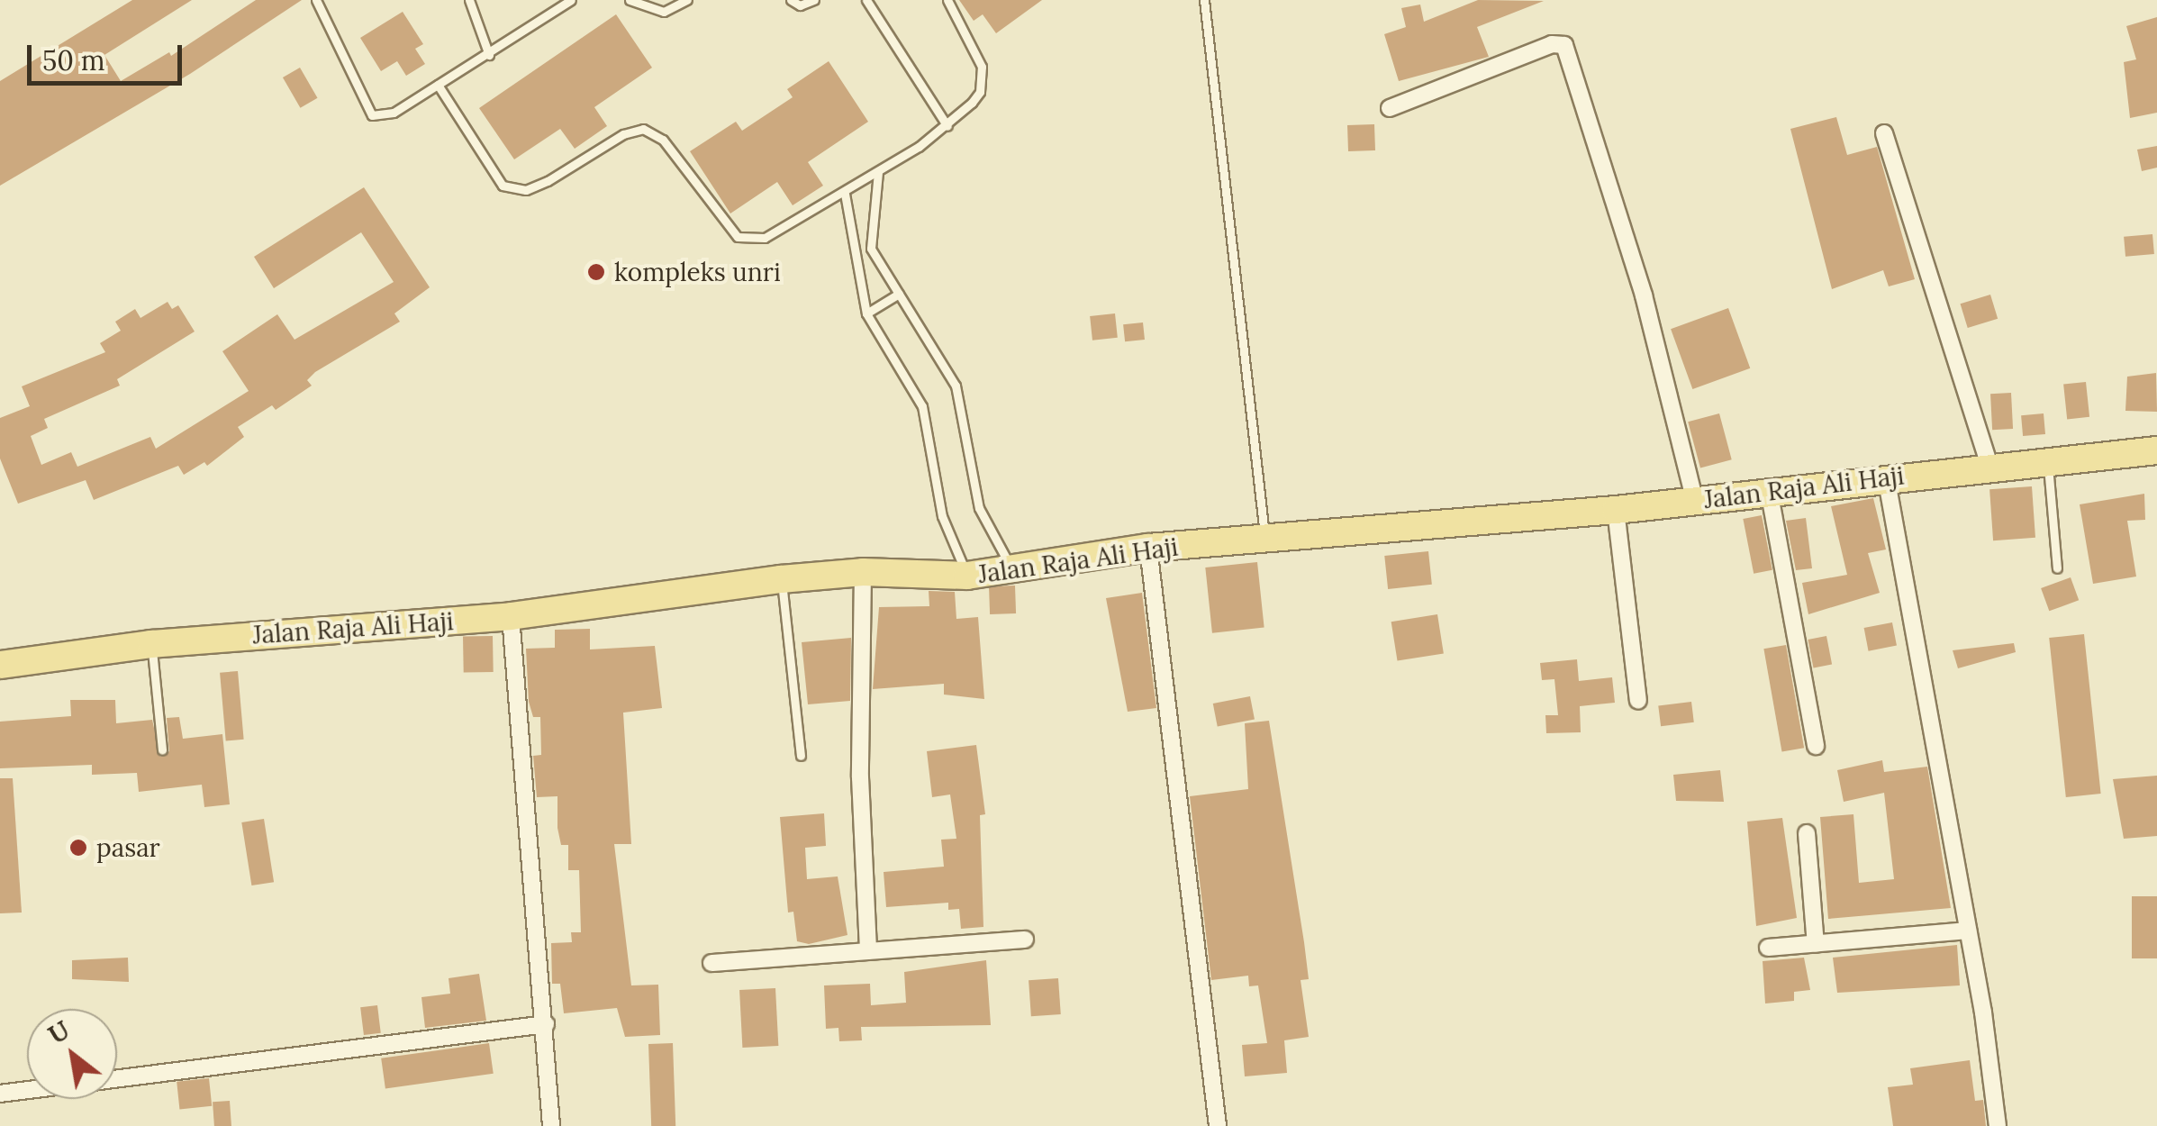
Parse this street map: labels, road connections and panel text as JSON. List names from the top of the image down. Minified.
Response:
{"streets":{"main road":["Jalan Raja Ali Haji"]},"places":["kompleks unri","pasar"],"scale_bar":"50 m","north":"top left"}
